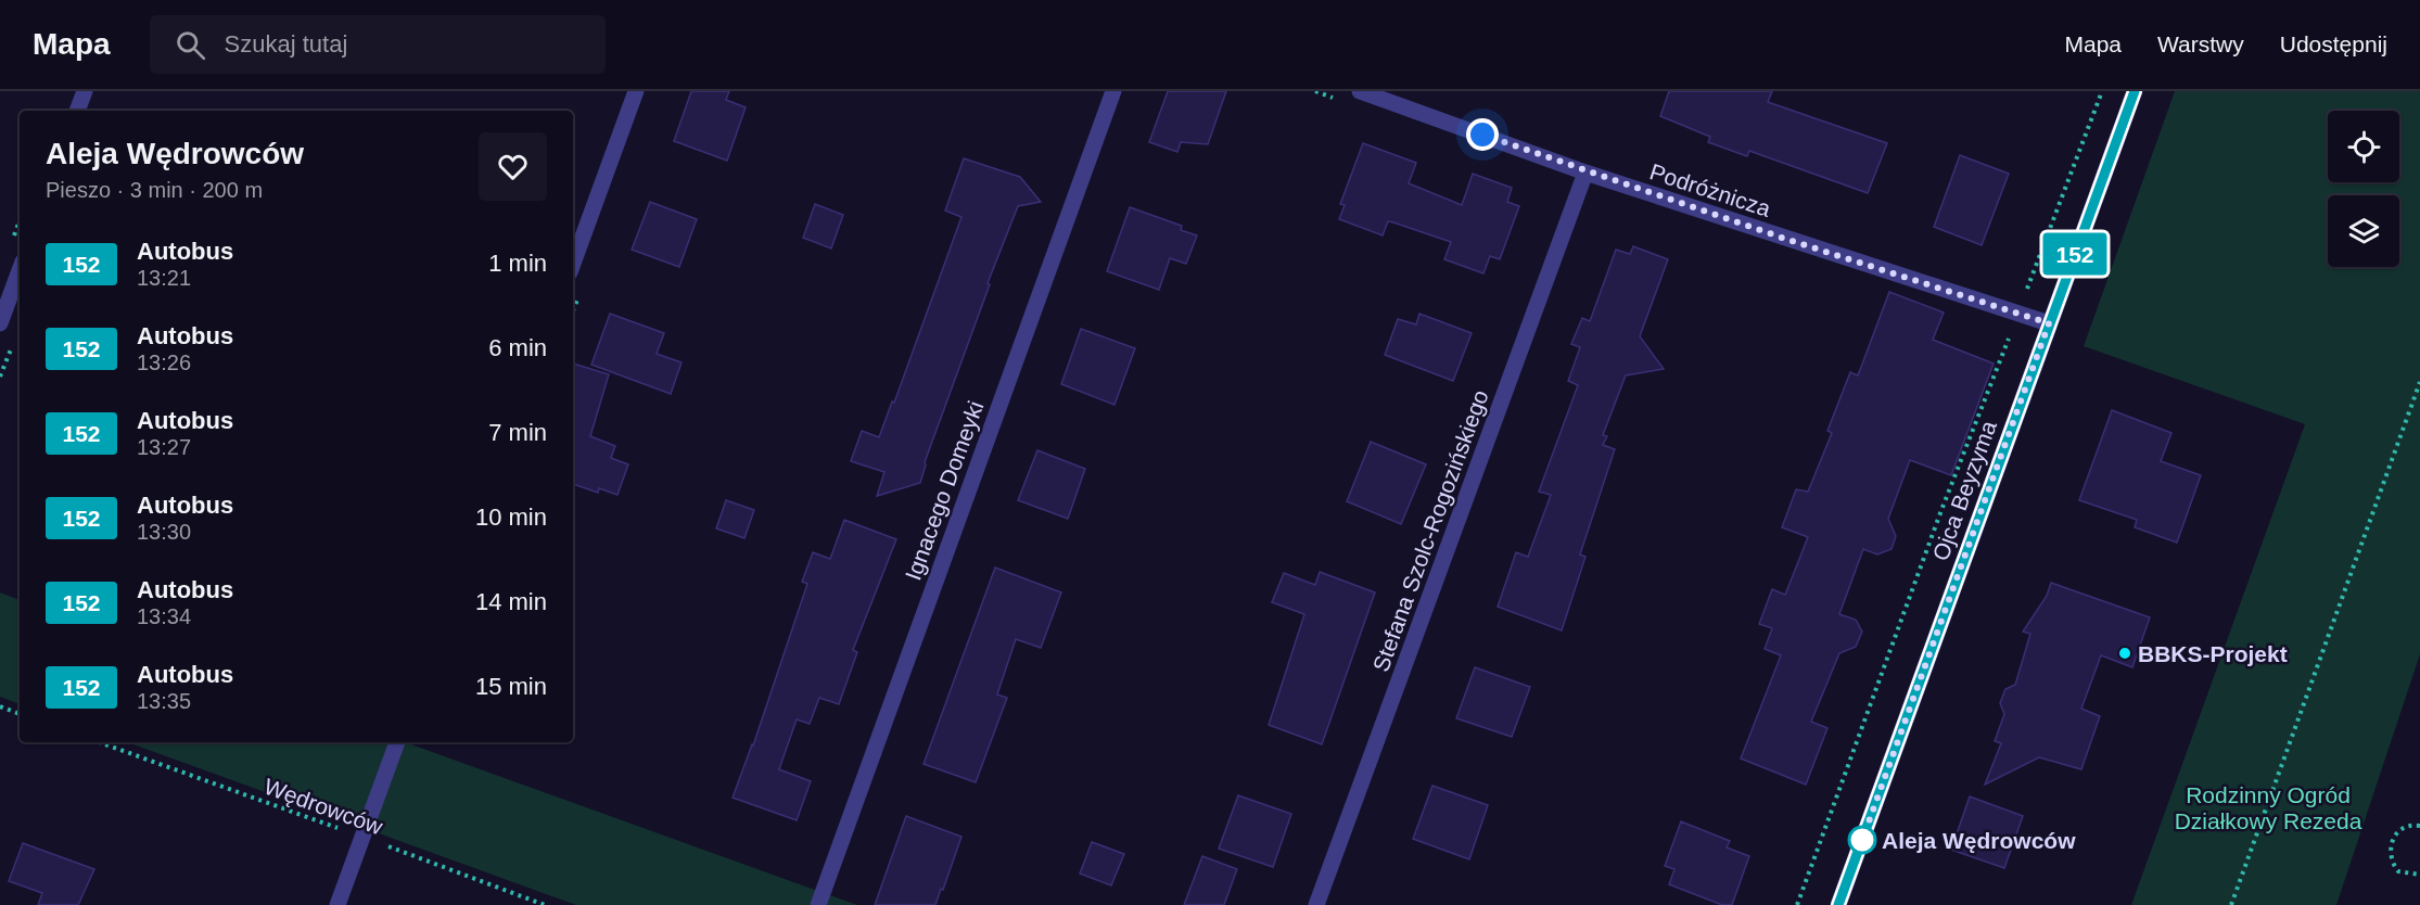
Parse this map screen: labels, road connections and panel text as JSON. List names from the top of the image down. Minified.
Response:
{"streets":{"street":["Podróżnicza","Ignacego Domeyki","Ojca Beyzyma","Stefana Szolc-Rogozińskiego"],"path":["Wędrowców"]},"crossings":[["Podróżnicza","Ojca Beyzyma"],["Podróżnicza","Stefana Szolc-Rogozińskiego"]],"parks":["Rodzinny Ogród Działkowy Rezeda"],"places":["BBKS-Projekt","Aleja Wędrowców"],"lines":["bus line 152"],"page":{"header":"Mapa","search":"Szukaj tutaj","nav":["Mapa","Warstwy","Udostępnij"],"on_map":"152","heading":["Aleja Wędrowców","Pieszo · 3 min · 200 m"],"list":[{"mark":"152","name":"Autobus","note":"13:21","value":"1 min"},{"mark":"152","name":"Autobus","note":"13:26","value":"6 min"},{"mark":"152","name":"Autobus","note":"13:27","value":"7 min"},{"mark":"152","name":"Autobus","note":"13:30","value":"10 min"},{"mark":"152","name":"Autobus","note":"13:34","value":"14 min"},{"mark":"152","name":"Autobus","note":"13:35","value":"15 min"}]}}
